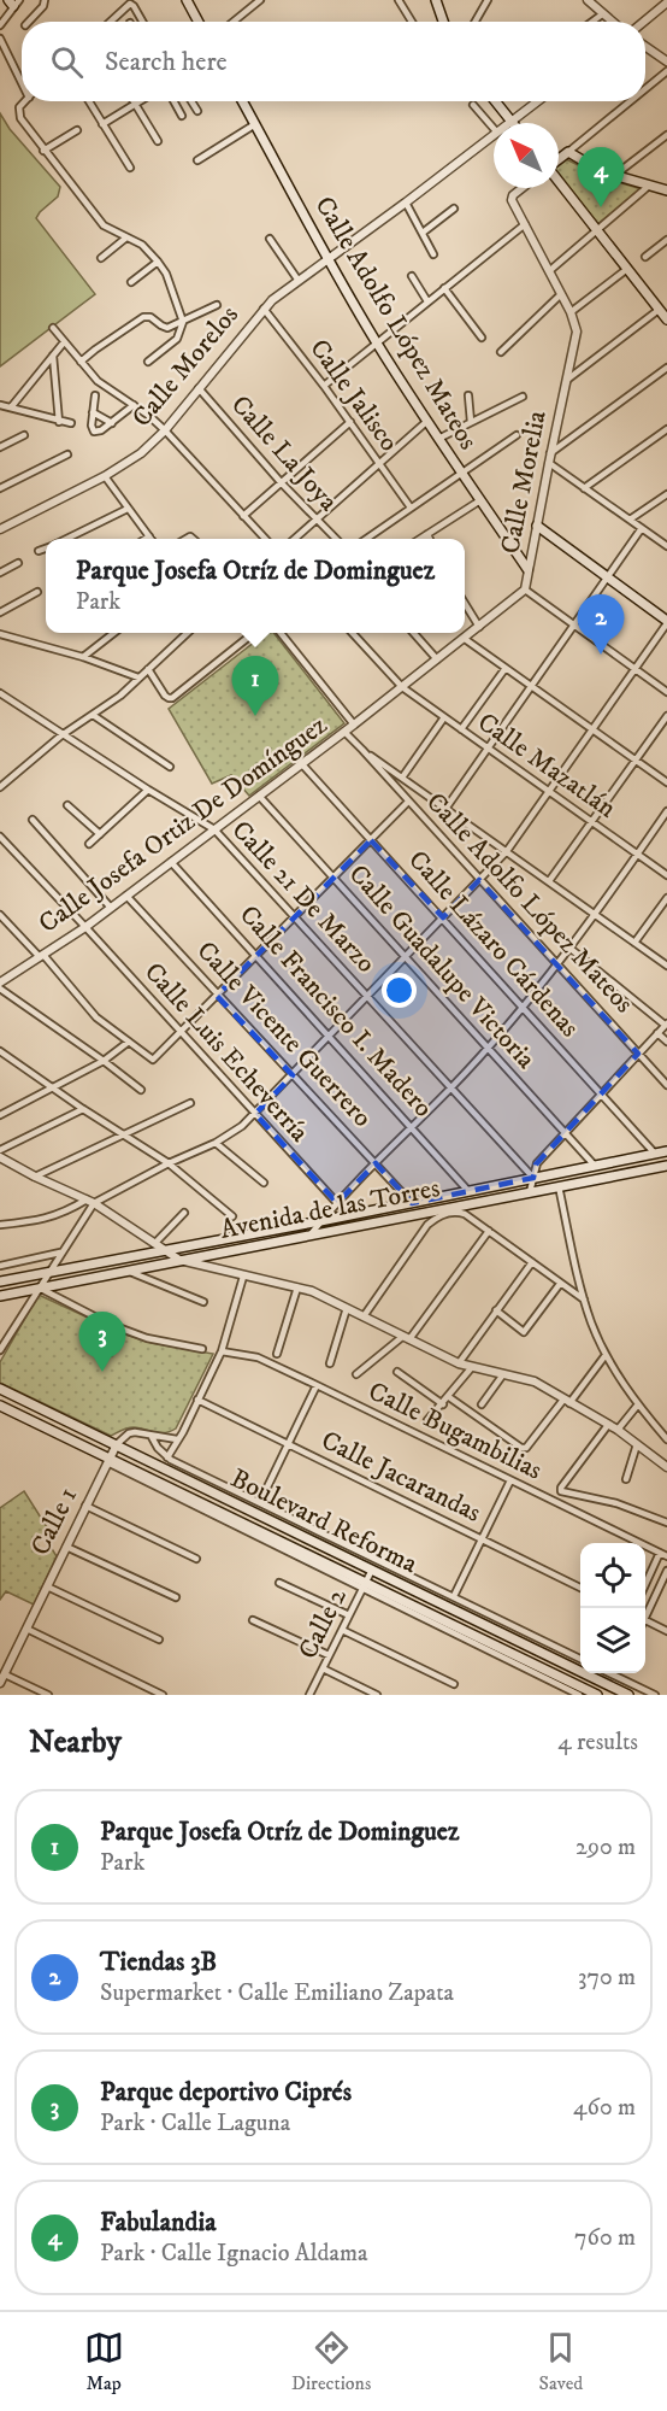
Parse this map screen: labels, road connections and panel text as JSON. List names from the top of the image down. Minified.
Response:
{"streets":{"main road":["Calle Adolfo López Mateos","Avenida de las Torres","Boulevard Reforma"],"street":["Calle Morelos","Calle Jalisco","Calle La Joya","Calle Morelia","Calle Mazatlán","Calle Josefa Ortiz De Domínguez","Calle 21 De Marzo","Calle Lázaro Cárdenas","Calle Guadalupe Victoria","Calle Francisco I. Madero","Calle Vicente Guerrero","Calle Luis Echeverría","Calle Bugambilias","Calle Jacarandas","Calle 1","Calle 2"]},"crossings":[["Calle Adolfo López Mateos","Calle Morelos"],["Calle Adolfo López Mateos","Calle Morelia"],["Calle Morelos","Calle Jalisco"],["Calle Morelos","Calle La Joya"],["Calle Morelia","Calle Mazatlán"],["Calle Morelia","Calle Josefa Ortiz De Domínguez"],["Calle Josefa Ortiz De Domínguez","Calle 21 De Marzo"],["Calle Josefa Ortiz De Domínguez","Calle Lázaro Cárdenas"],["Calle Josefa Ortiz De Domínguez","Calle Guadalupe Victoria"],["Calle Josefa Ortiz De Domínguez","Calle Francisco I. Madero"],["Calle Josefa Ortiz De Domínguez","Calle Vicente Guerrero"],["Calle Josefa Ortiz De Domínguez","Calle Luis Echeverría"],["Calle 21 De Marzo","Avenida de las Torres"],["Calle Lázaro Cárdenas","Avenida de las Torres"],["Calle Guadalupe Victoria","Avenida de las Torres"],["Calle Francisco I. Madero","Avenida de las Torres"],["Calle Vicente Guerrero","Avenida de las Torres"],["Calle 1","Boulevard Reforma"],["Boulevard Reforma","Calle 2"]],"north":"top left","page":{"search":"Search here","pins":["4","2","1","3"],"popup":["Parque Josefa Otríz de Dominguez","Park"],"heading":["Nearby","4 results"],"list":[{"mark":"1","name":"Parque Josefa Otríz de Dominguez","note":"Park","value":"290 m"},{"mark":"2","name":"Tiendas 3B","note":"Supermarket · Calle Emiliano Zapata","value":"370 m"},{"mark":"3","name":"Parque deportivo Ciprés","note":"Park · Calle Laguna","value":"460 m"},{"mark":"4","name":"Fabulandia","note":"Park · Calle Ignacio Aldama","value":"760 m"}],"nav":["Map","Directions","Saved"]}}
